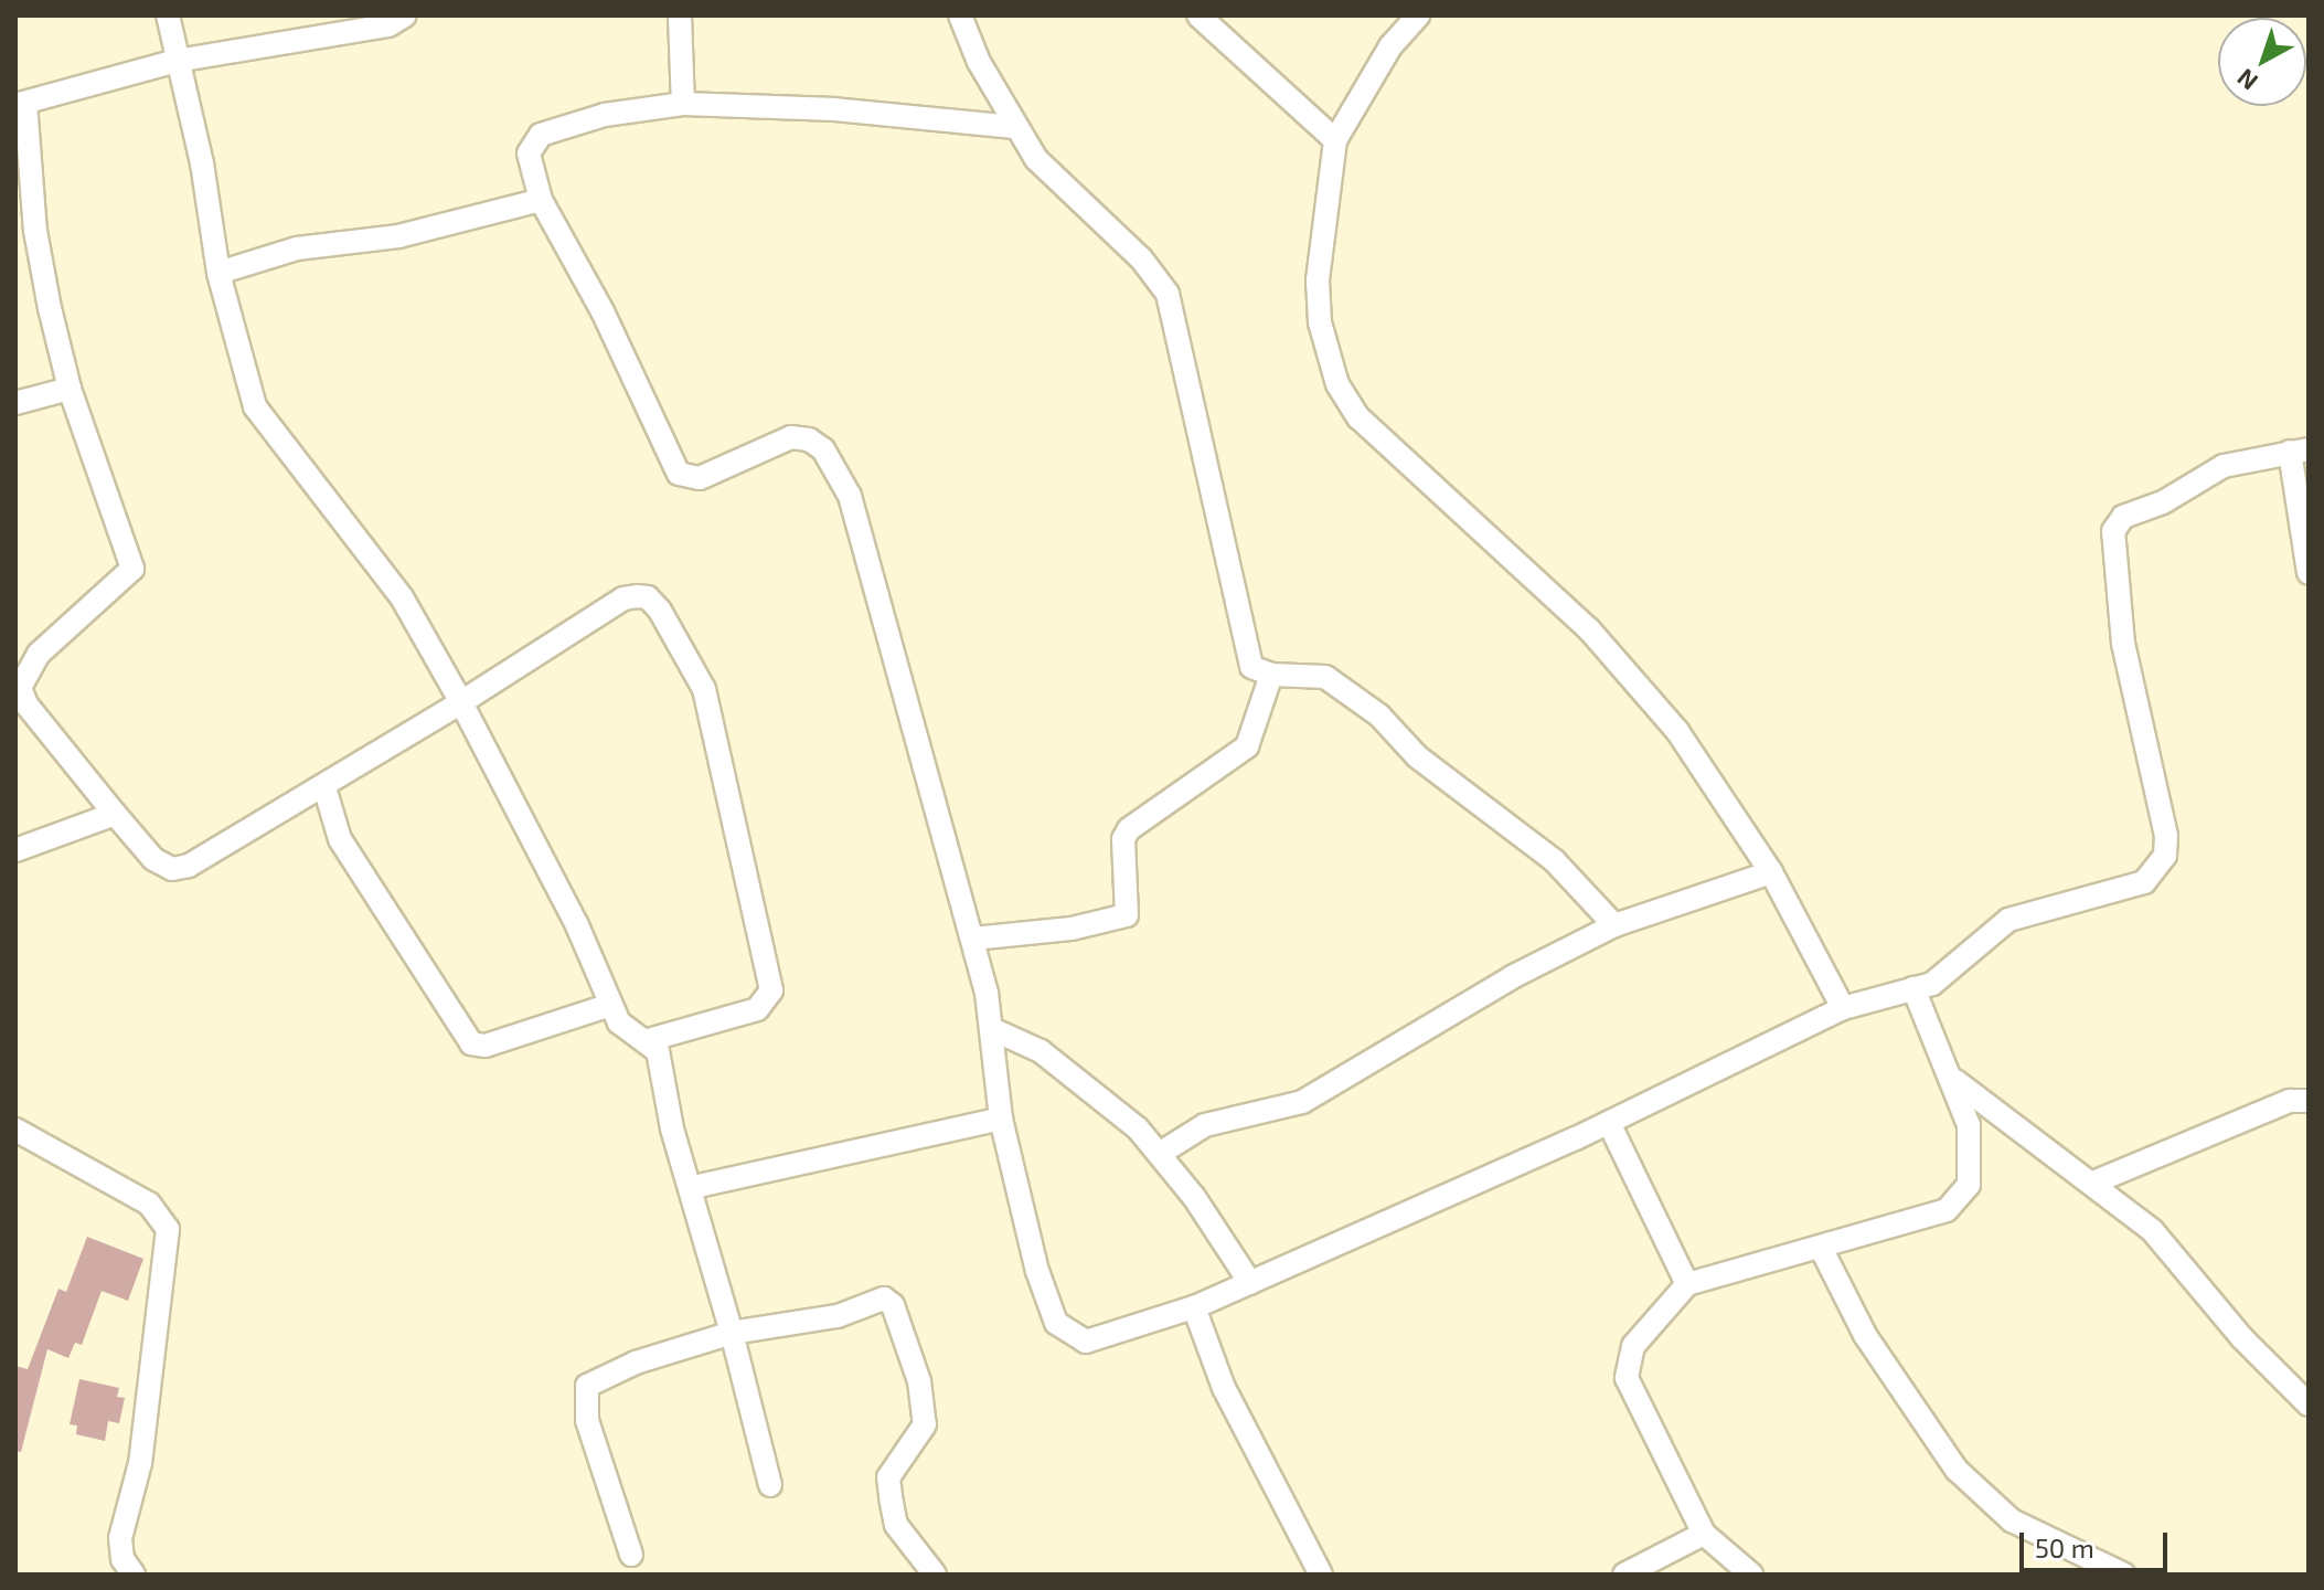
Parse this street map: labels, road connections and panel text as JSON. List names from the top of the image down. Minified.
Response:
{"scale_bar":"50 m","north":"bottom left"}
